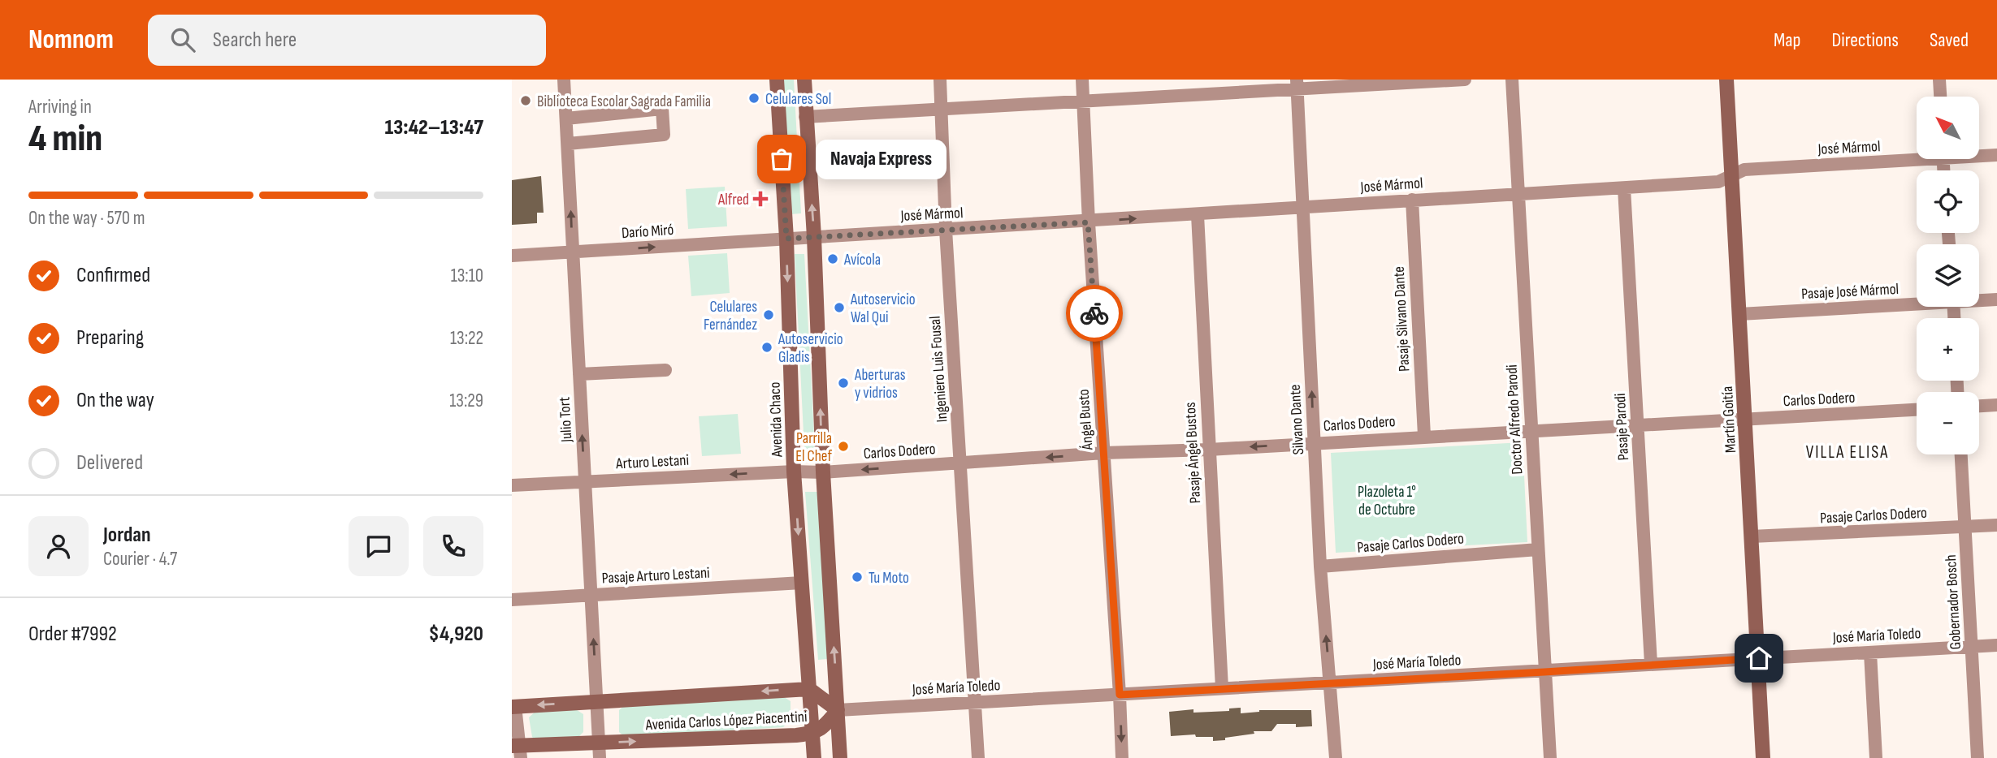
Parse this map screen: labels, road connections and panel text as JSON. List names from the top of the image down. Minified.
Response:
{"streets":{"main road":["Avenida Chaco","Martín Goitía","Avenida Carlos López Piacentini"],"street":["José Mármol","Darío Miró","Pasaje José Mármol","Pasaje Silvano Dante","Ingeniero Luis Fousal","Carlos Dodero","Julio Tort","Ángel Busto","Silvano Dante","Doctor Alfredo Parodi","Pasaje Parodi","Pasaje Ángel Bustos","Arturo Lestani","Pasaje Carlos Dodero","Pasaje Arturo Lestani","Gobernador Bosch","José María Toledo"]},"crossings":[["José Mármol","Darío Miró"],["José Mármol","Pasaje Silvano Dante"],["José Mármol","Ingeniero Luis Fousal"],["José Mármol","Avenida Chaco"],["José Mármol","Ángel Busto"],["José Mármol","Silvano Dante"],["José Mármol","Doctor Alfredo Parodi"],["José Mármol","Martín Goitía"],["José Mármol","Pasaje Parodi"],["José Mármol","Pasaje Ángel Bustos"],["Darío Miró","Julio Tort"],["Darío Miró","Avenida Chaco"],["Pasaje José Mármol","Martín Goitía"],["Pasaje Silvano Dante","Carlos Dodero"],["Ingeniero Luis Fousal","Carlos Dodero"],["Ingeniero Luis Fousal","José María Toledo"],["Carlos Dodero","Avenida Chaco"],["Carlos Dodero","Ángel Busto"],["Carlos Dodero","Silvano Dante"],["Carlos Dodero","Doctor Alfredo Parodi"],["Carlos Dodero","Martín Goitía"],["Carlos Dodero","Pasaje Parodi"],["Carlos Dodero","Pasaje Ángel Bustos"],["Carlos Dodero","Arturo Lestani"],["Julio Tort","Arturo Lestani"],["Julio Tort","Pasaje Arturo Lestani"],["Julio Tort","Avenida Carlos López Piacentini"],["Avenida Chaco","Arturo Lestani"],["Avenida Chaco","Pasaje Arturo Lestani"],["Avenida Chaco","Avenida Carlos López Piacentini"],["Ángel Busto","José María Toledo"],["Silvano Dante","Pasaje Carlos Dodero"],["Silvano Dante","José María Toledo"],["Doctor Alfredo Parodi","Pasaje Carlos Dodero"],["Doctor Alfredo Parodi","José María Toledo"],["Martín Goitía","Pasaje Carlos Dodero"],["Martín Goitía","José María Toledo"],["Pasaje Parodi","José María Toledo"],["Pasaje Ángel Bustos","José María Toledo"],["Pasaje Carlos Dodero","Gobernador Bosch"],["Gobernador Bosch","José María Toledo"],["José María Toledo","Avenida Carlos López Piacentini"]],"one_way":["Darío Miró","Julio Tort","Silvano Dante"],"districts":["VILLA ELISA"],"parks":["Plazoleta 1° de Octubre"],"places":{"other":["Celulares Sol","Biblioteca Escolar Sagrada Familia","Navaja Express","Avícola","Autoservicio Wal Qui","Celulares Fernández","Autoservicio Gladis","Aberturas y vidrios","Parrilla El Chef","Tu Moto"],"health":["Alfred"]},"north":"top left","page":{"header":"Nomnom","search":"Search here","nav":["Map","Directions","Saved"],"heading":["4 min","Arriving in","13:42–13:47"],"panel":["Jordan","Courier · 4.7","Order #7992","$4,920"],"map_buttons":["+","−"],"bubble":"Navaja Express","bar":"On the way · 570 m","list":[["Confirmed","13:10"],["Preparing","13:22"],["On the way","13:29"],"Delivered"]}}
